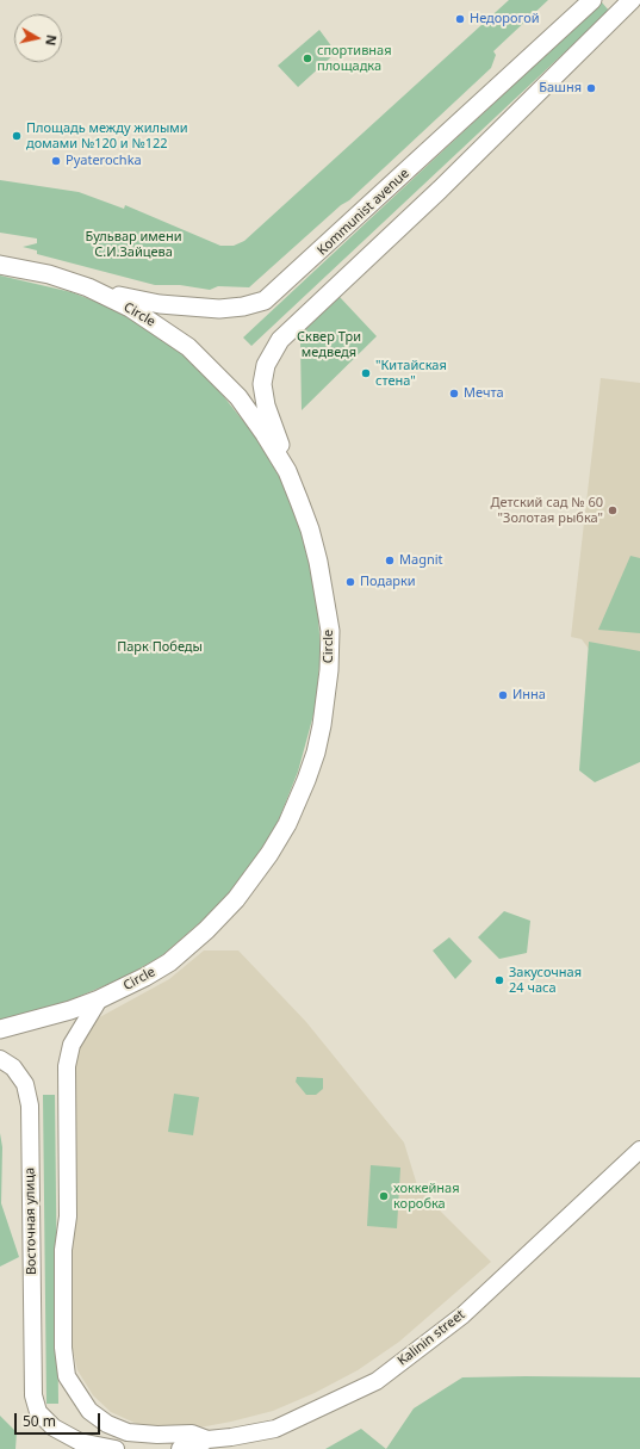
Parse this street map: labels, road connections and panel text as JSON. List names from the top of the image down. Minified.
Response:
{"streets":{"main road":["Kommunist avenue","Circle","Восточная улица","Kalinin street"]},"crossings":[["Kommunist avenue","Circle"]],"parks":["Бульвар имени С.И.Зайцева","Сквер Три медведя","Парк Победы"],"places":["Недорогой","спортивная площадка","Башня","Площадь между жилыми домами №120 и №122","Pyaterochka","\"Китайская стена\"","Мечта","Детский сад № 60 \"Золотая рыбка\"","Magnit","Подарки","Инна","Закусочная 24 часа","хоккейная коробка"],"scale_bar":"50 m","north":"right"}
